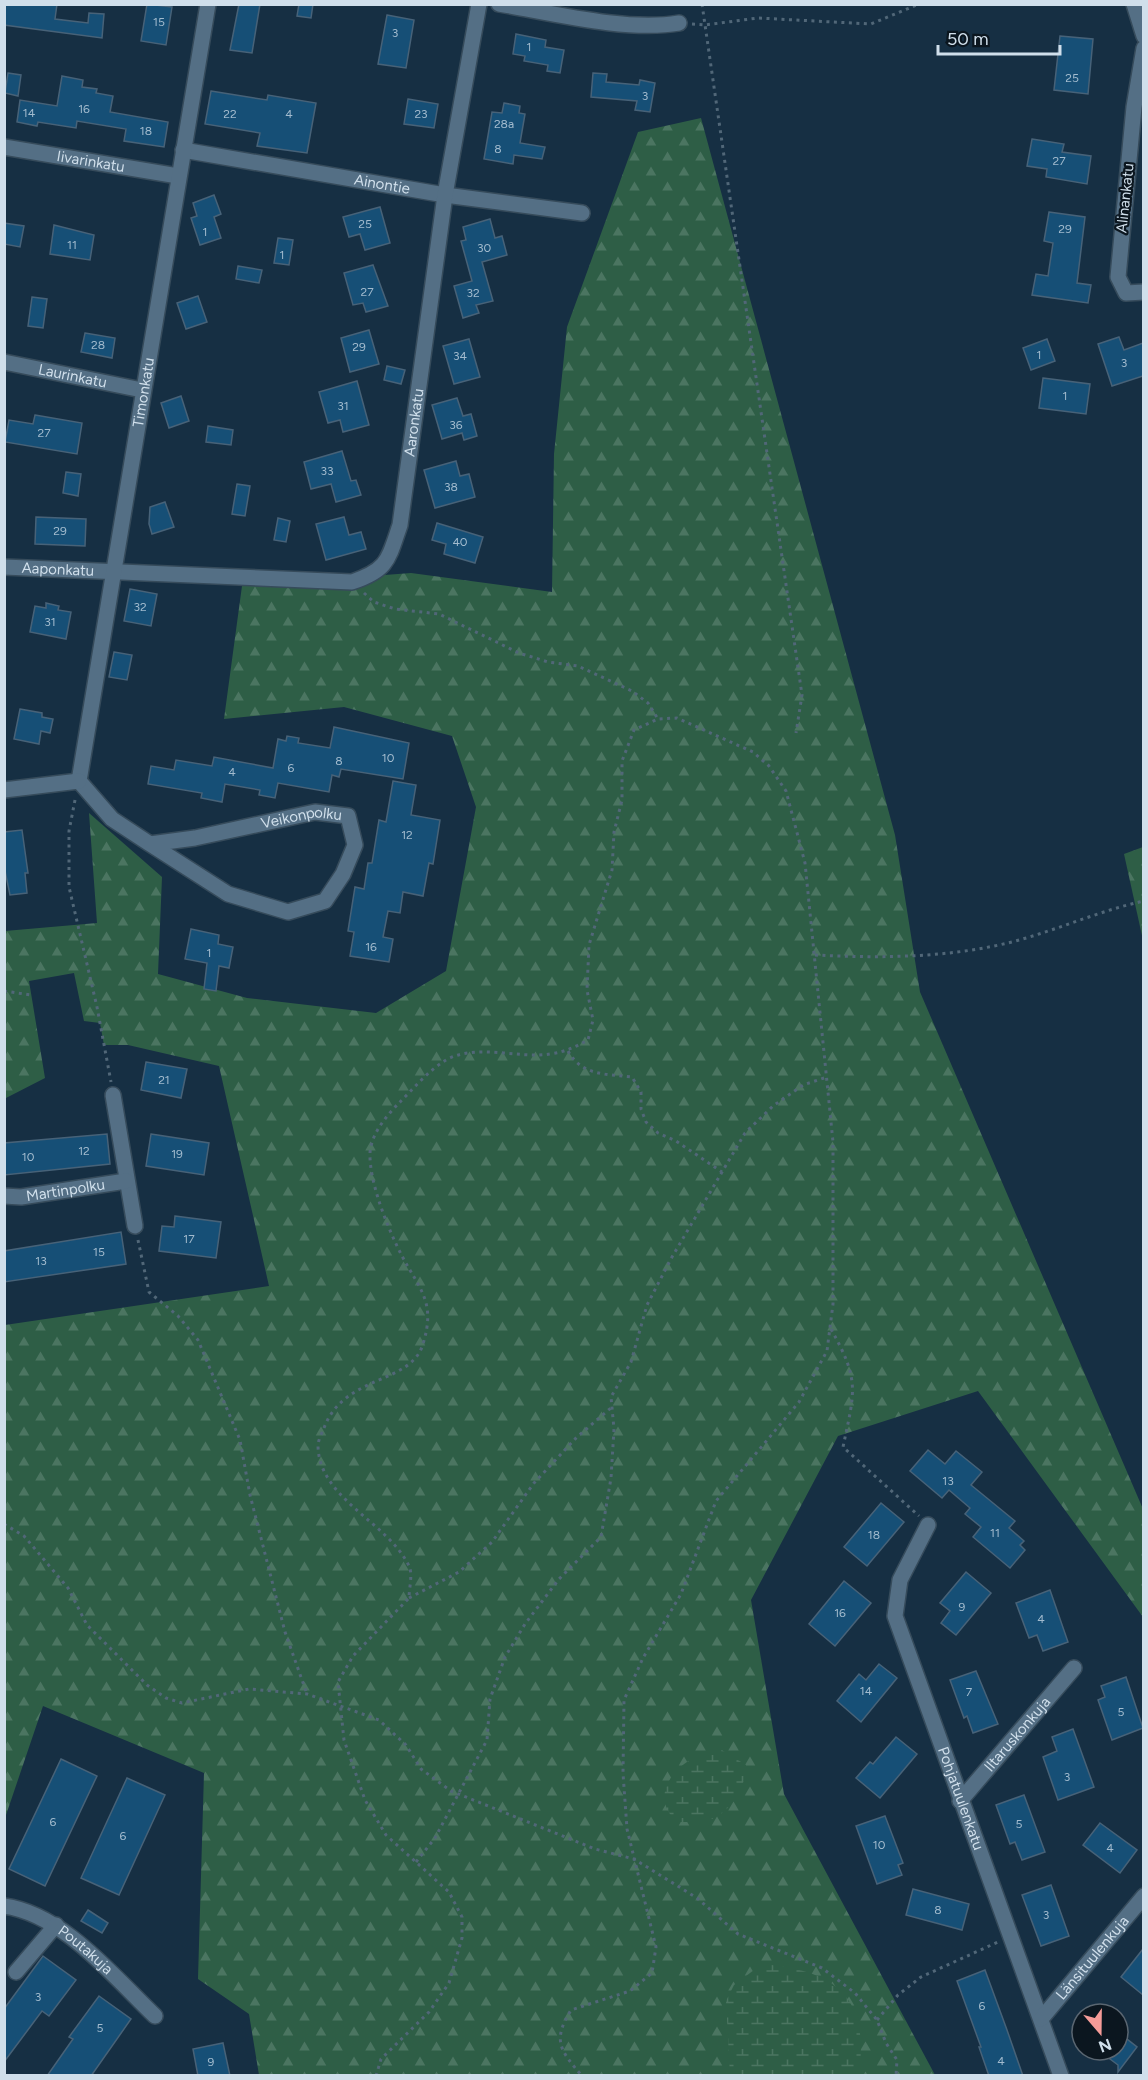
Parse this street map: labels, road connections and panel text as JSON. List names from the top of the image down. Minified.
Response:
{"streets":{"street":["Iivarinkatu","Ainontie","Alinankatu","Laurinkatu","Timonkatu","Aaronkatu","Aaponkatu","Veikonpolku","Martinpolku","Iltaruskonkuja","Pohjatuulenkatu","Poutakuja","Länsituulenkuja"]},"crossings":[["Iivarinkatu","Timonkatu"],["Ainontie","Timonkatu"],["Ainontie","Aaronkatu"],["Laurinkatu","Timonkatu"],["Timonkatu","Aaronkatu"],["Timonkatu","Aaponkatu"],["Timonkatu","Veikonpolku"],["Aaronkatu","Aaponkatu"],["Iltaruskonkuja","Pohjatuulenkatu"],["Pohjatuulenkatu","Länsituulenkuja"]],"house_numbers":["15","3","1","25","3","16","14","22","4","23","28a","18","8","27","25","29","1","11","30","1","27","32","28","29","1","34","3","1","31","36","27","33","38","29","40","32","31","10","8","6","4","12","16","1","21","12","19","10","17","15","13","13","11","18","9","16","4","14","7","5","3","6","5","6","10","4","8","3","3","6","5","4","9"],"scale_bar":"50 m","north":"bottom"}
